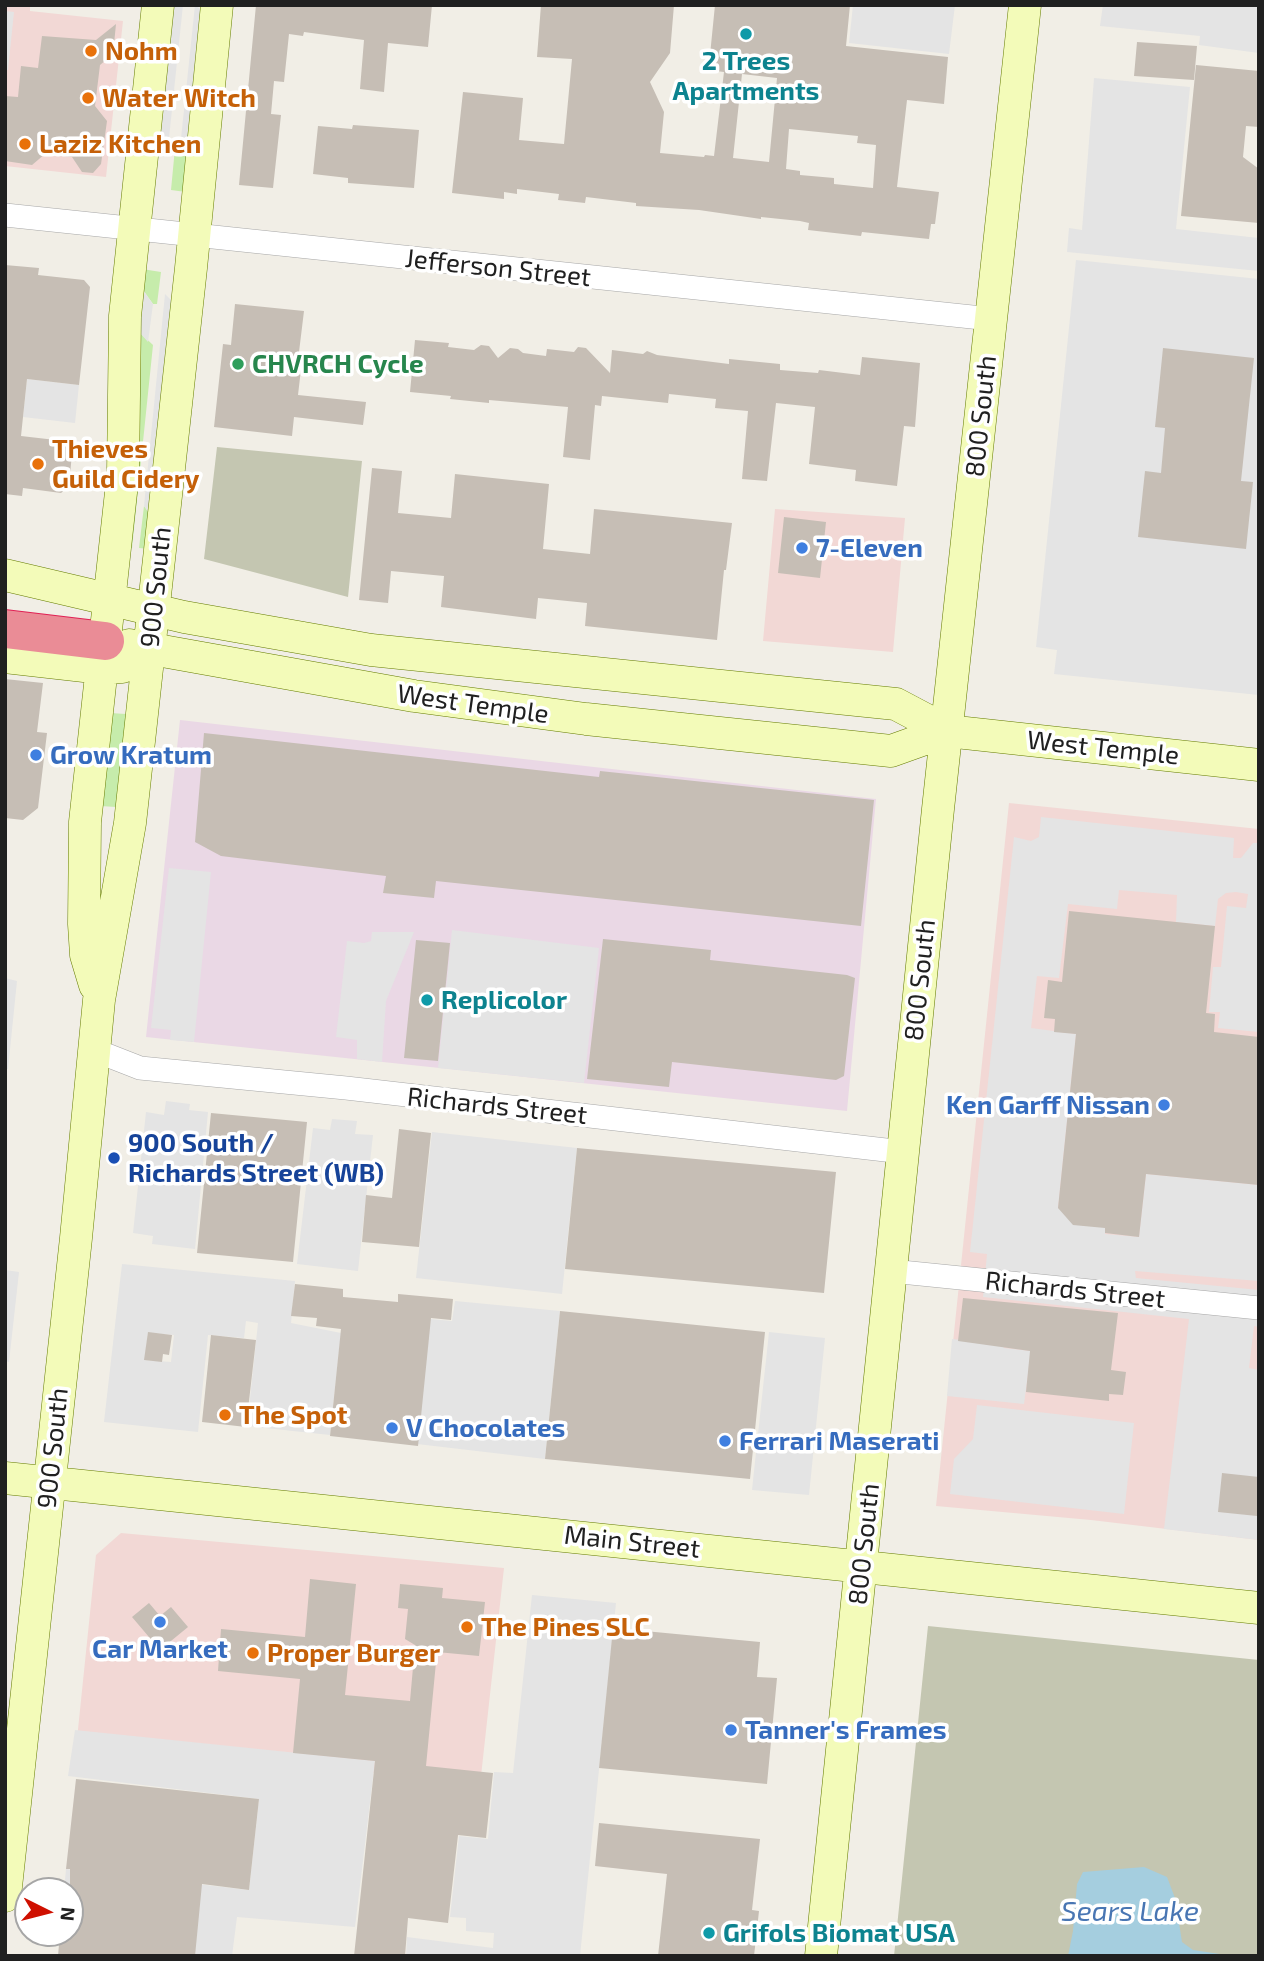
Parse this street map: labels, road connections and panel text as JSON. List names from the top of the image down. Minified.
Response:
{"streets":{"street":["Jefferson Street","800 South","900 South","West Temple","Richards Street","Main Street"]},"crossings":[["Jefferson Street","800 South"],["Jefferson Street","900 South"],["800 South","West Temple"],["800 South","Richards Street"],["800 South","Main Street"],["900 South","West Temple"],["900 South","Richards Street"],["900 South","Main Street"]],"water":["Sears Lake"],"places":["2 Trees Apartments","Nohm","Water Witch","Laziz Kitchen","CHVRCH Cycle","Thieves Guild Cidery","7-Eleven","Grow Kratum","Replicolor","Ken Garff Nissan","900 South / Richards Street (WB)","The Spot","V Chocolates","Ferrari Maserati","Car Market","The Pines SLC","Proper Burger","Tanner's Frames","Grifols Biomat USA"],"north":"right"}
